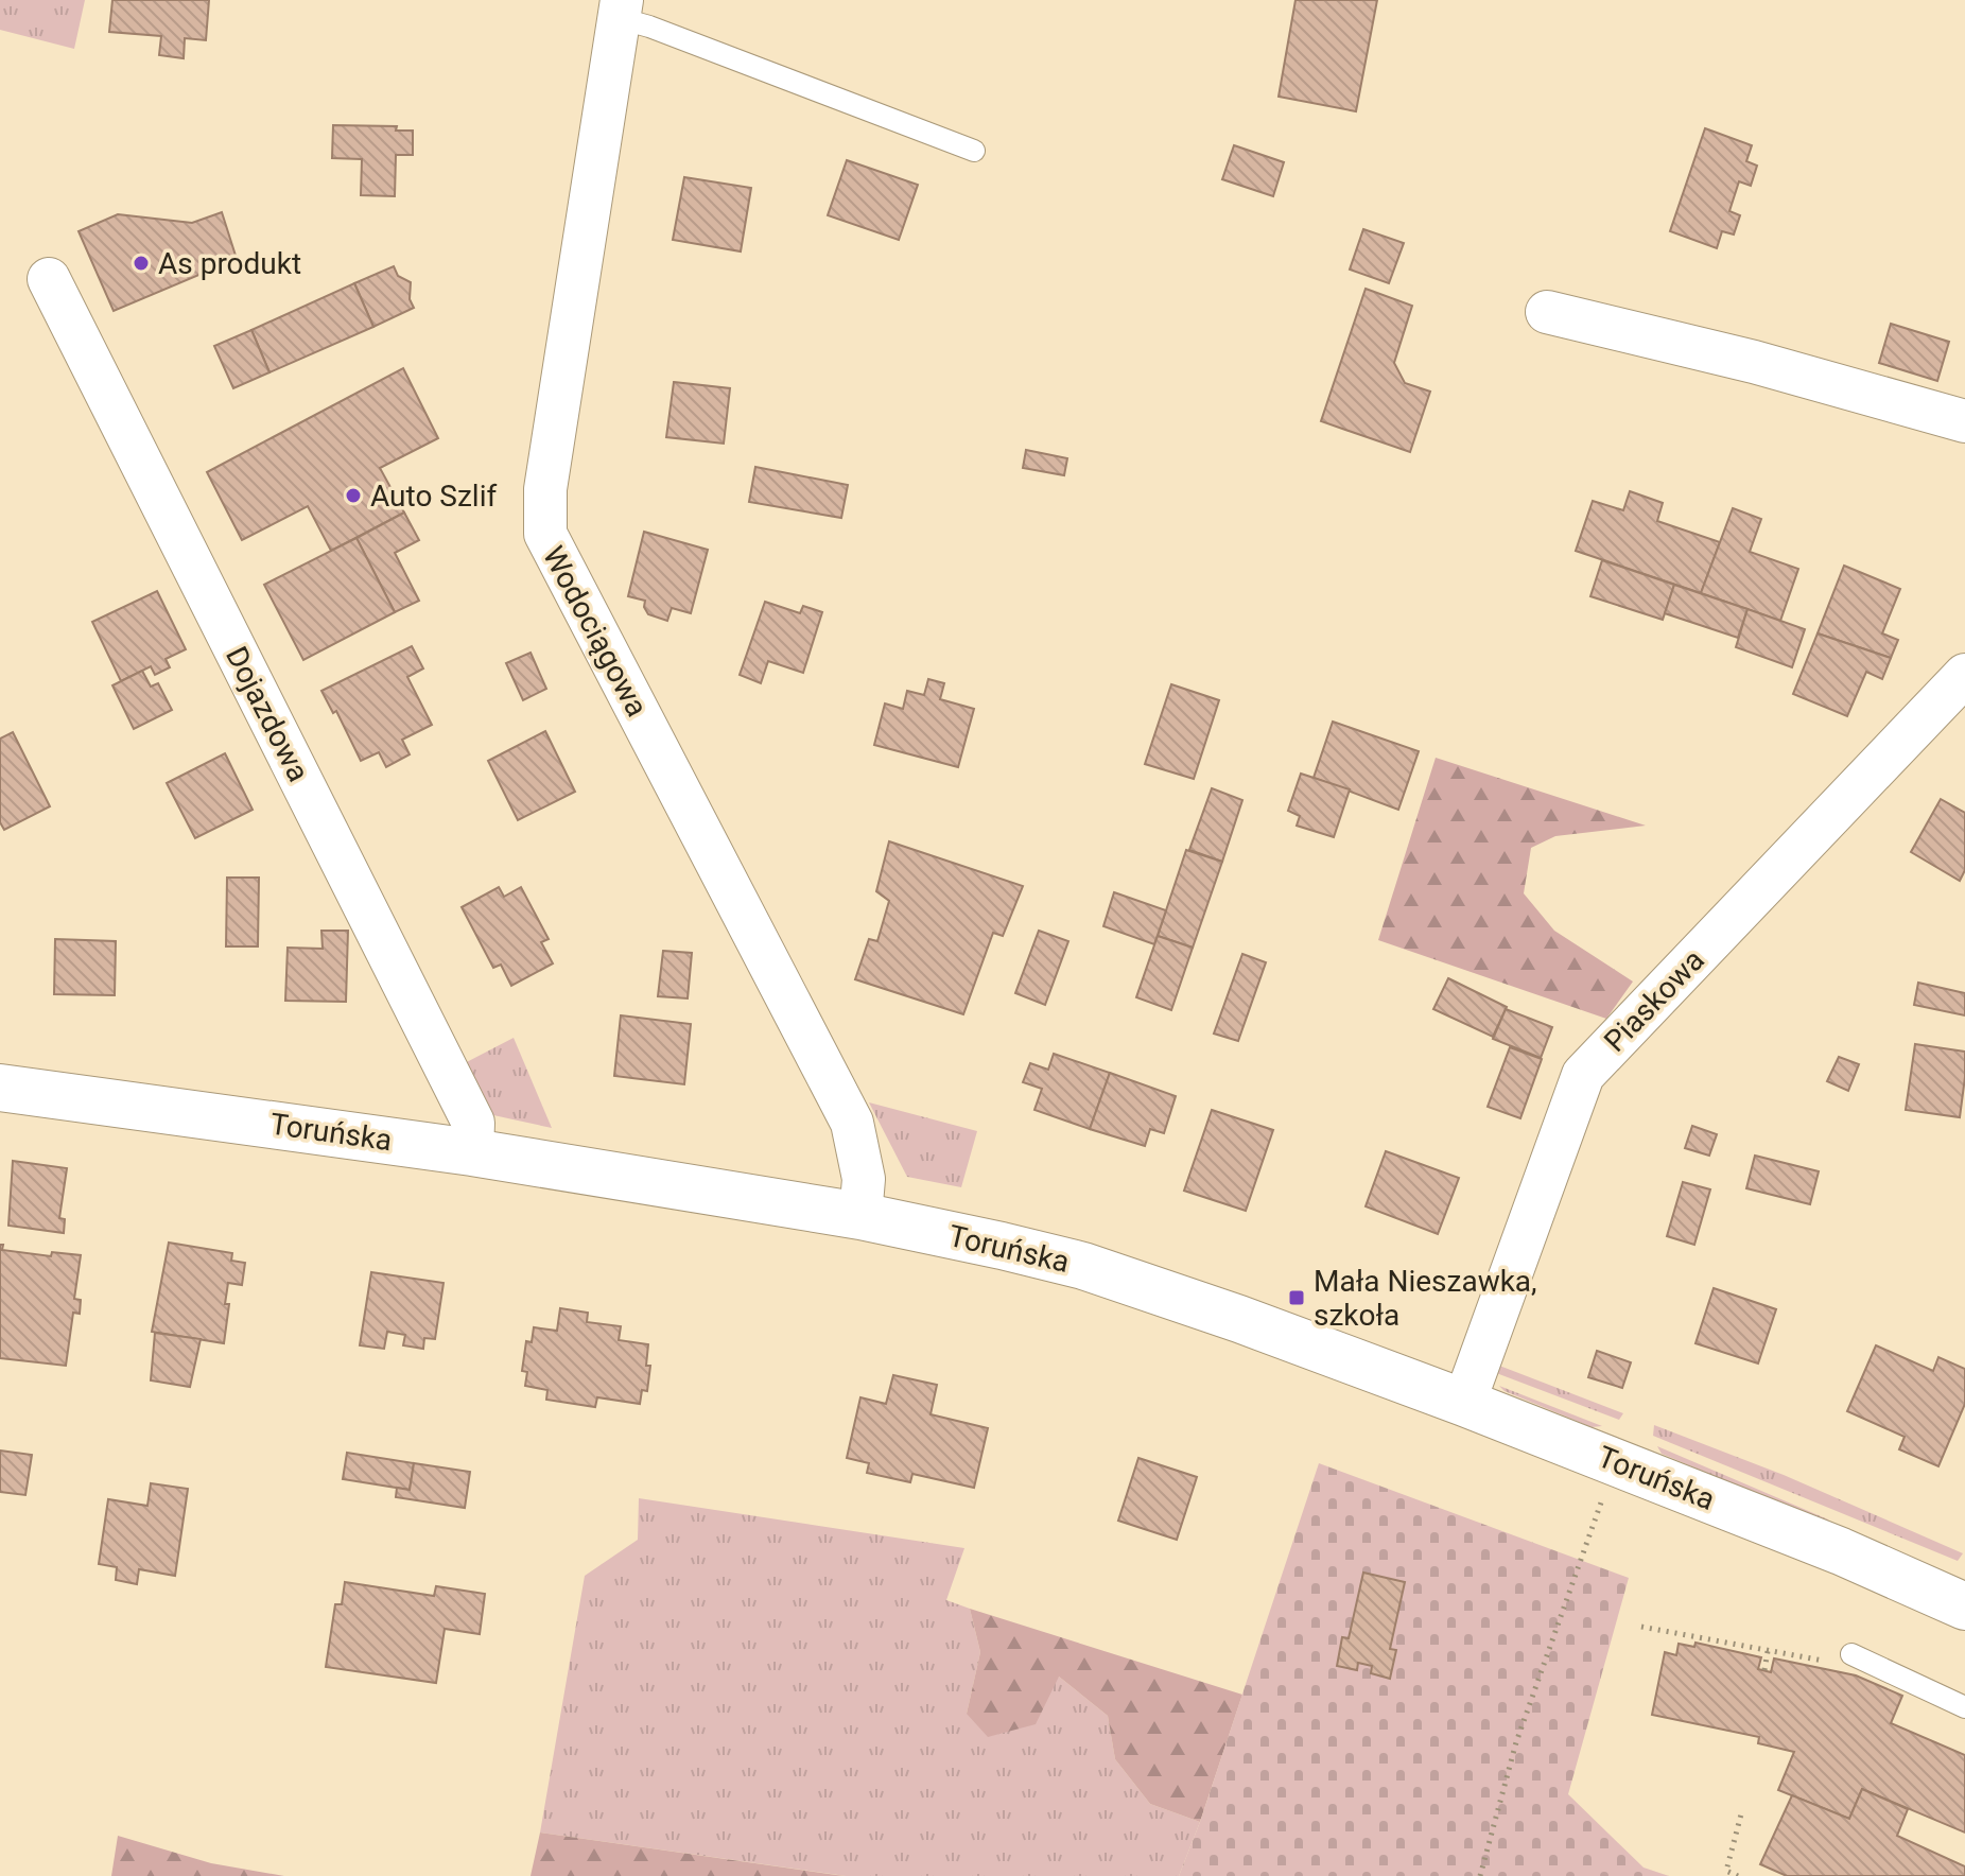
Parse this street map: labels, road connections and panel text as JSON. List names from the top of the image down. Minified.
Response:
{"streets":{"main road":["Toruńska"],"street":["Wodociągowa","Dojazdowa","Piaskowa"]},"crossings":[["Wodociągowa","Toruńska"],["Dojazdowa","Toruńska"],["Piaskowa","Toruńska"]],"places":{"other":["As produkt","Auto Szlif"],"transit":["Mała Nieszawka, szkoła"]}}
